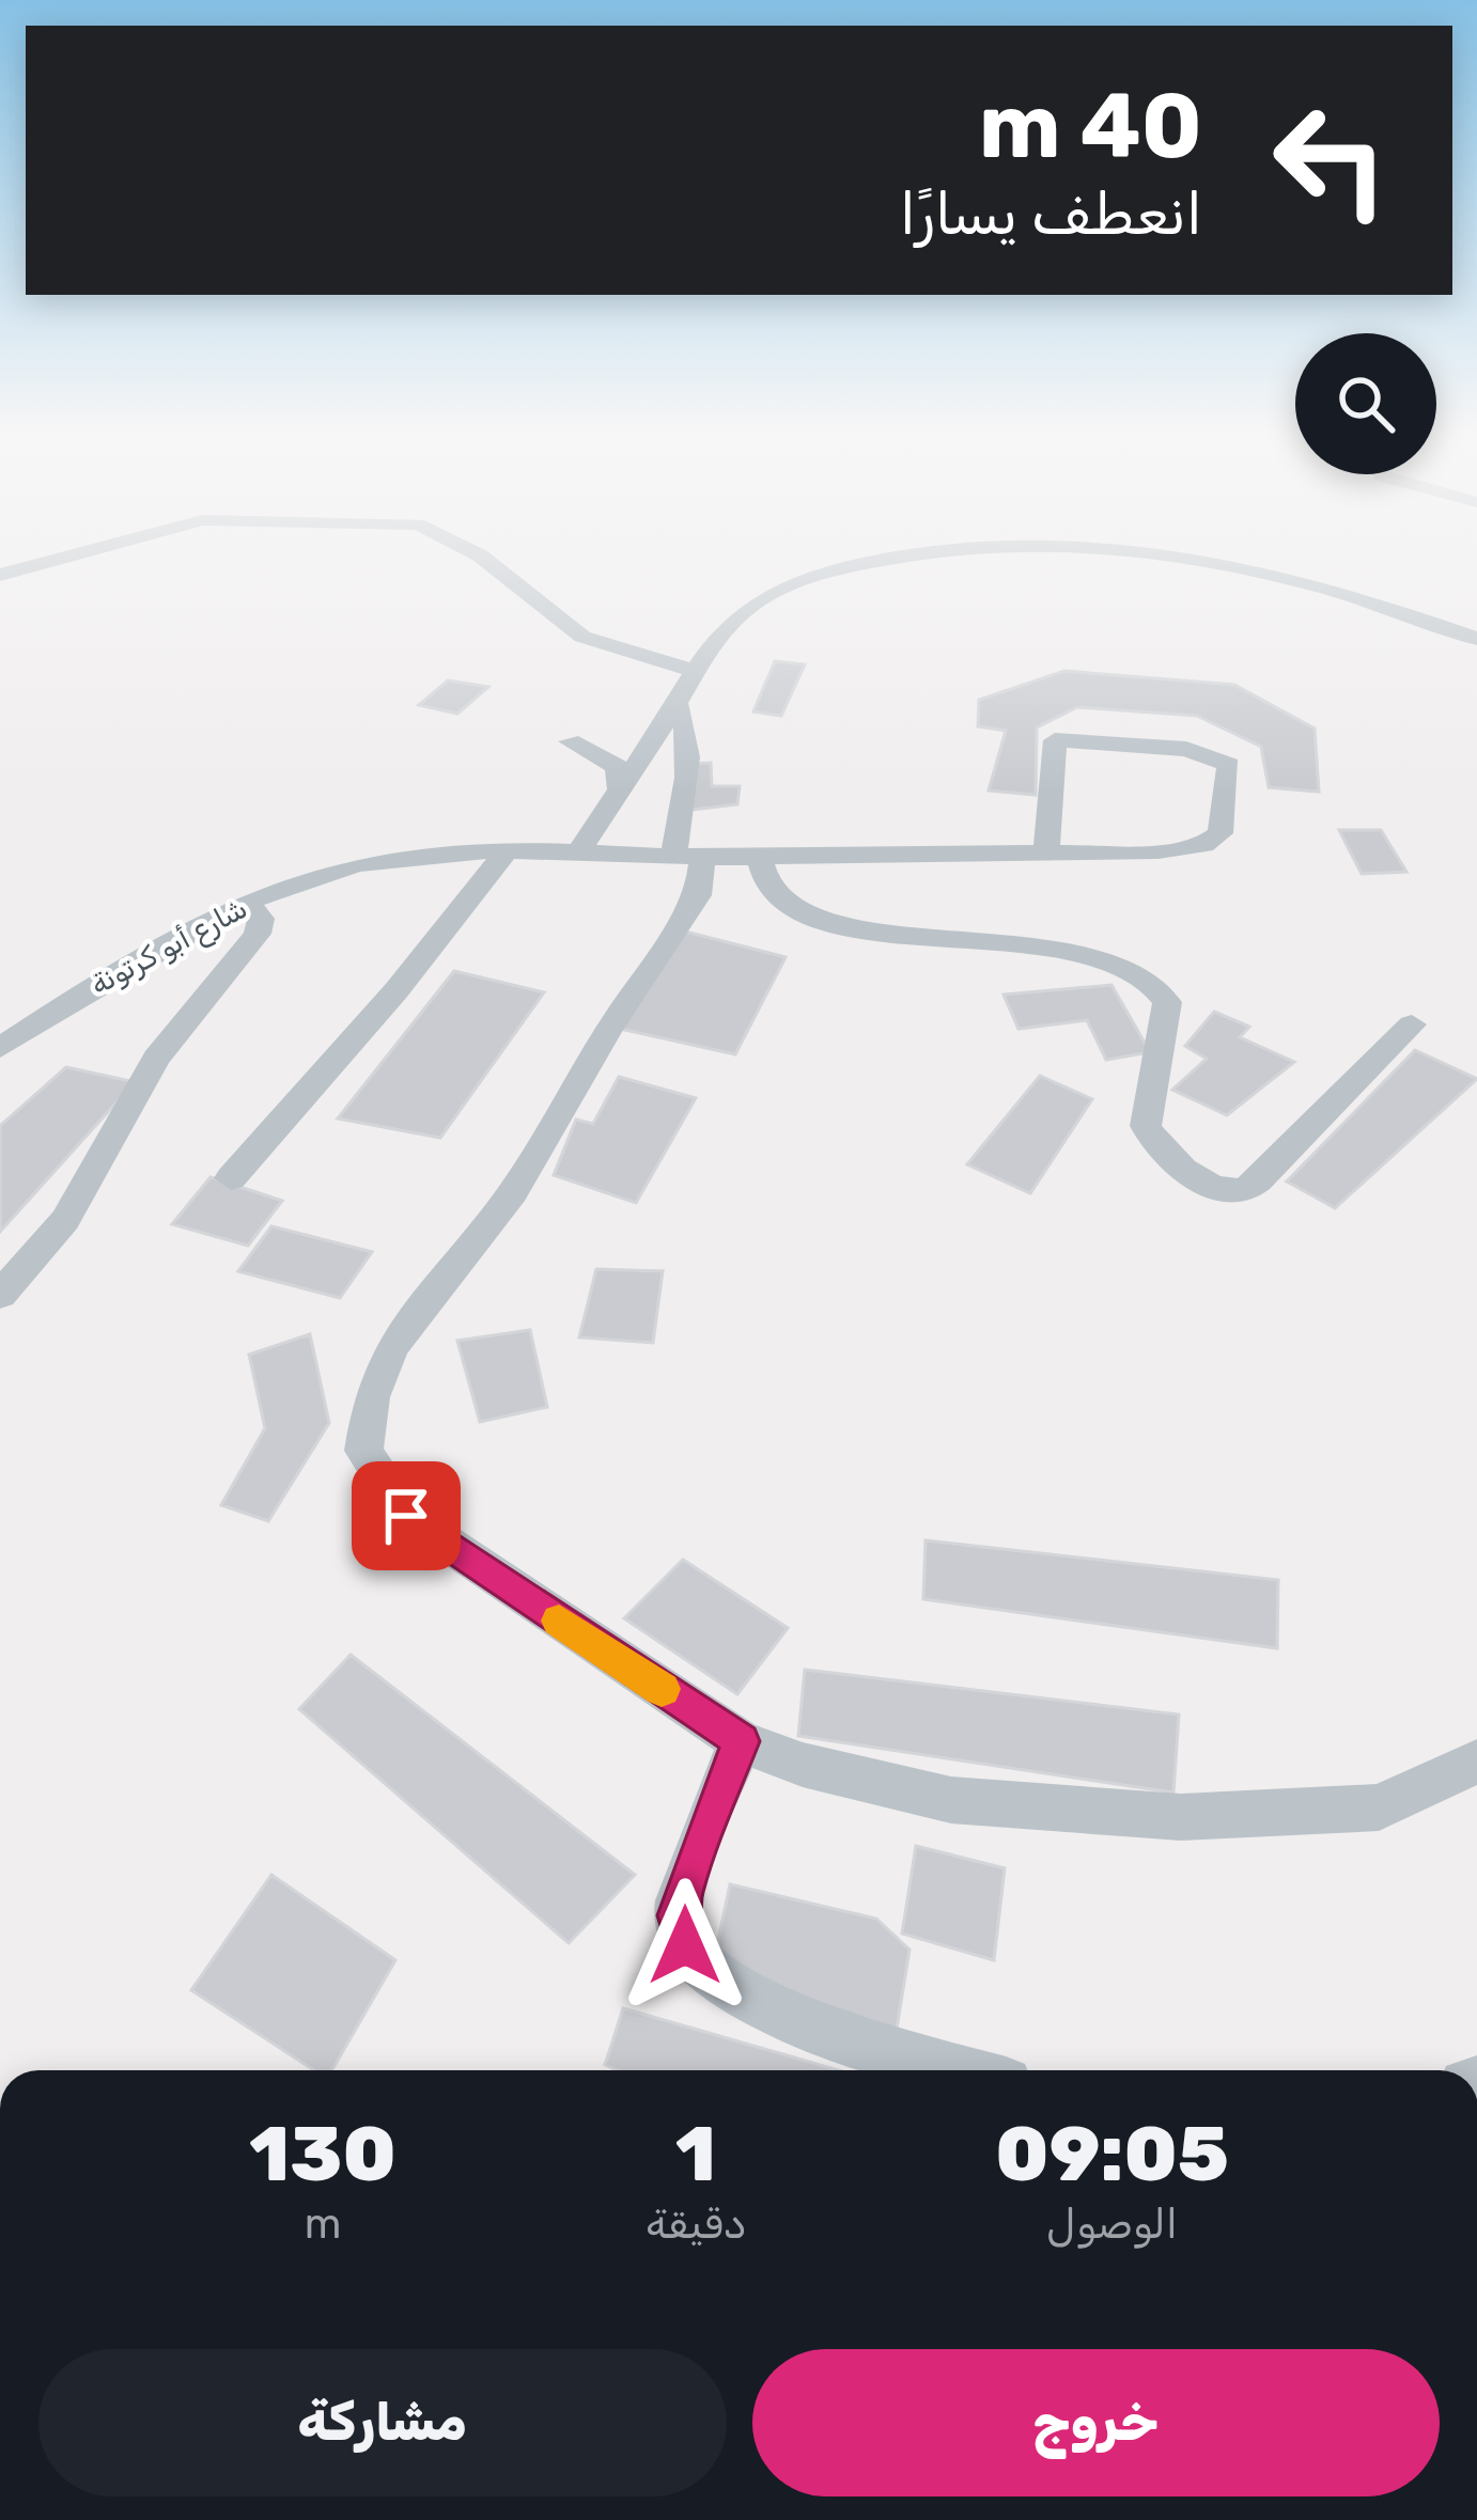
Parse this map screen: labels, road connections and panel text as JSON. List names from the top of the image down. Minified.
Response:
{"streets":{"street":["شارع أبو كرتونة"]},"page":{"turn":["40 m","انعطف يسارًا"],"eta":["09:05","الوصول","1","دقيقة","130","m"],"buttons":["خروج","مشاركة"]}}
